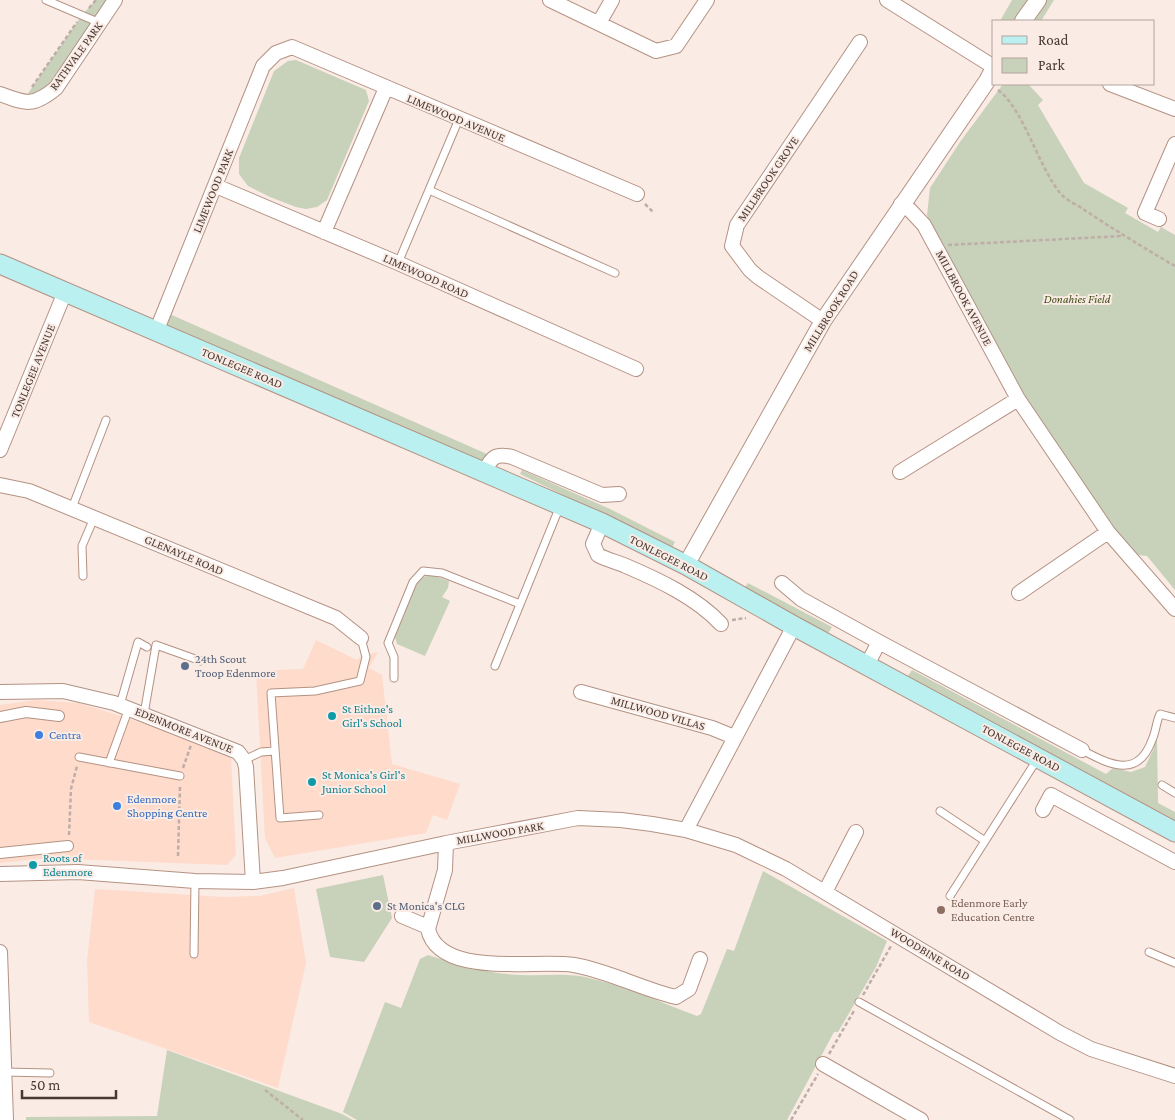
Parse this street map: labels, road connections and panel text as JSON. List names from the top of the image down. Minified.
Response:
{"streets":{"main road":["TONLEGEE ROAD"],"street":["RATHVALE PARK","LIMEWOOD AVENUE","MILLBROOK GROVE","LIMEWOOD PARK","LIMEWOOD ROAD","MILLBROOK AVENUE","MILLBROOK ROAD","TONLEGEE AVENUE","GLENAYLE ROAD","MILLWOOD VILLAS","EDENMORE AVENUE","MILLWOOD PARK","WOODBINE ROAD"]},"crossings":[["LIMEWOOD AVENUE","LIMEWOOD PARK"],["MILLBROOK GROVE","MILLBROOK ROAD"],["LIMEWOOD PARK","LIMEWOOD ROAD"],["LIMEWOOD PARK","TONLEGEE ROAD"],["MILLBROOK AVENUE","MILLBROOK ROAD"],["MILLBROOK ROAD","TONLEGEE ROAD"],["TONLEGEE ROAD","TONLEGEE AVENUE"],["MILLWOOD PARK","WOODBINE ROAD"]],"parks":["Donahies Field"],"places":["24th Scout Troop Edenmore","St Eithne's Girl's School","Centra","St Monica's Girl's Junior School","Edenmore Shopping Centre","Roots of Edenmore","St Monica's CLG","Edenmore Early Education Centre"],"legend":["Road","Park"],"scale_bar":"50 m"}
